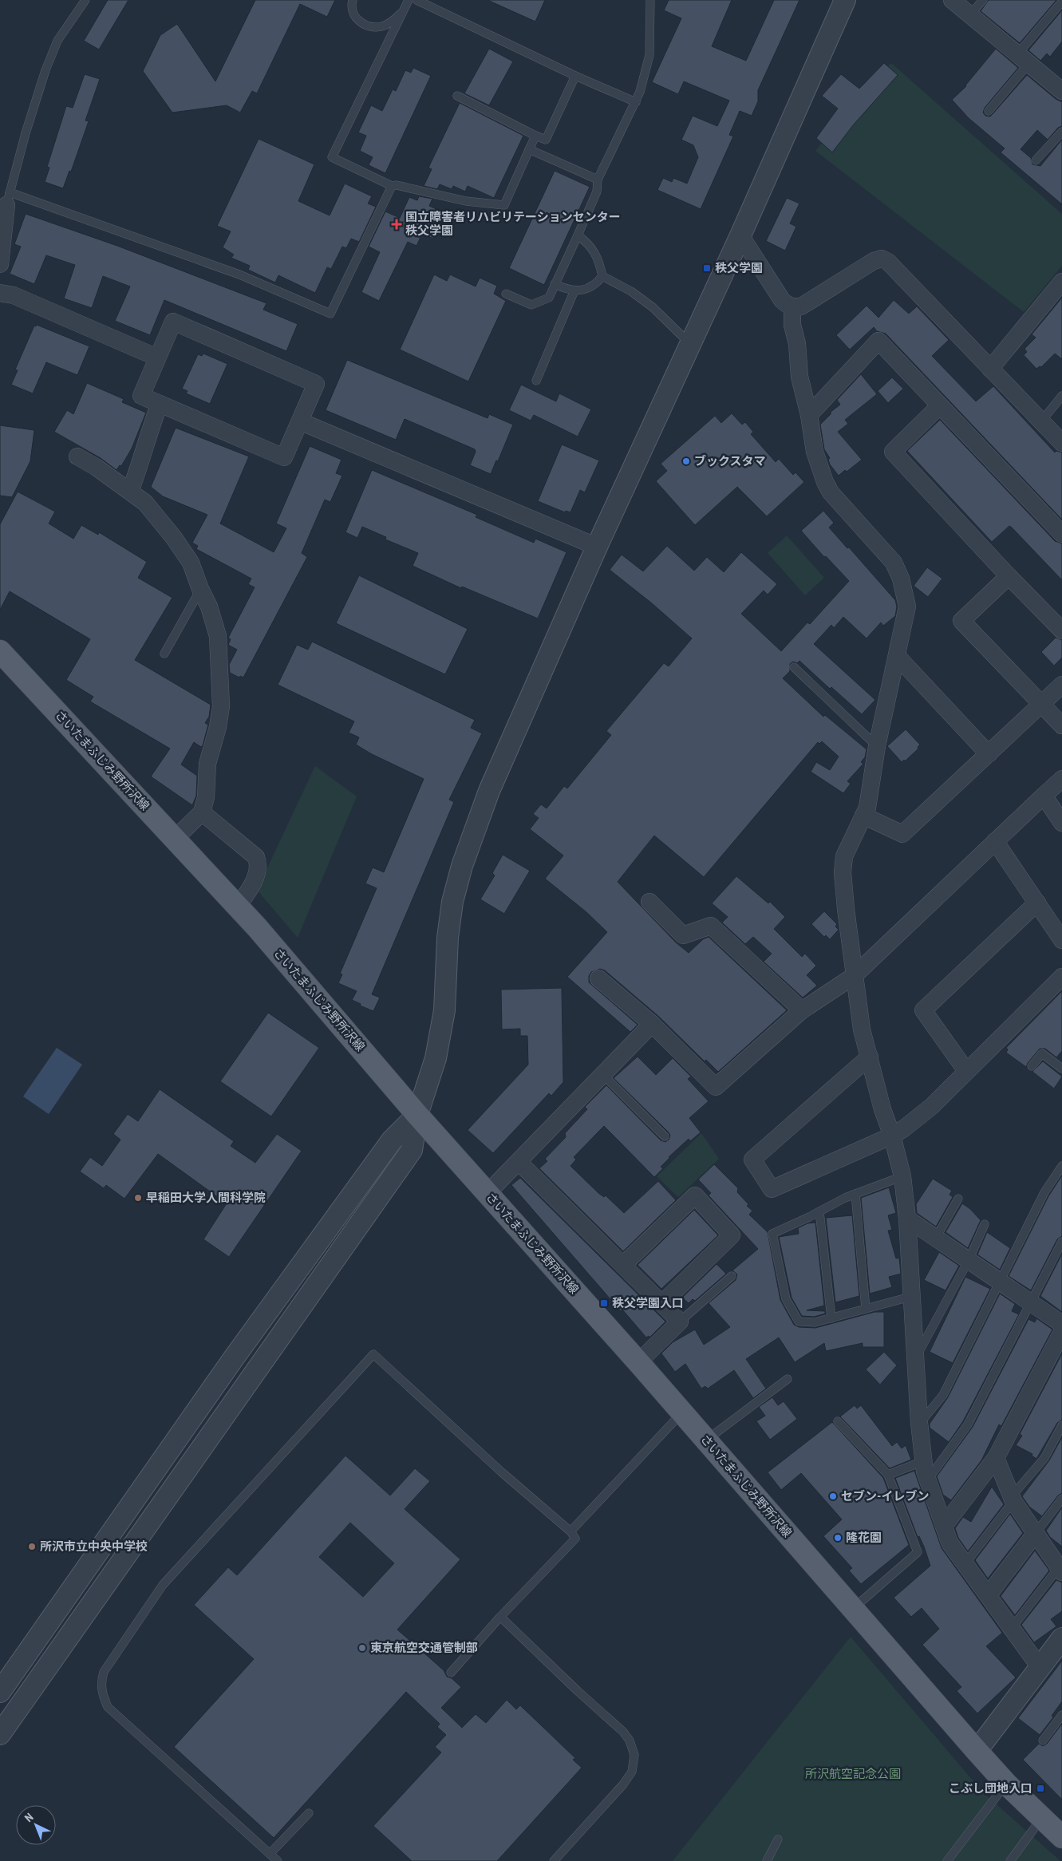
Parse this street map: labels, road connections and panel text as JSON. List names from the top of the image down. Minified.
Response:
{"streets":{"main road":["さいたまふじみ野所沢線"]},"parks":["所沢航空記念公園"],"places":{"health":["国立障害者リハビリテーションセンター 秩父学園"],"transit":["秩父学園","秩父学園入口","こぶし団地入口"],"other":["ブックスタマ","早稲田大学人間科学院","セブン-イレブン","隆花園","所沢市立中央中学校","東京航空交通管制部"]},"north":"top left"}
